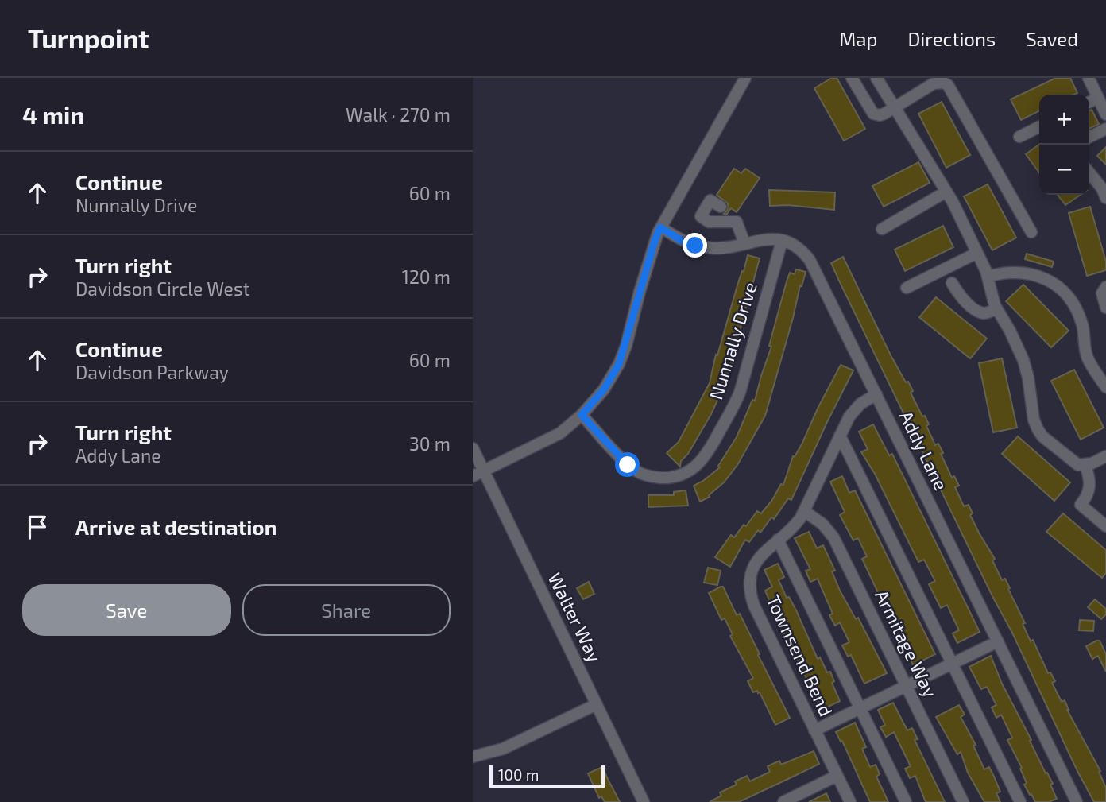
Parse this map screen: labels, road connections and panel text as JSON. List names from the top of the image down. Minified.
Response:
{"streets":{"street":["Nunnally Drive","Addy Lane","Walter Way","Armitage Way","Townsend Bend"]},"crossings":[["Nunnally Drive","Addy Lane"],["Addy Lane","Townsend Bend"],["Armitage Way","Townsend Bend"]],"scale_bar":"100 m","page":{"header":"Turnpoint","nav":["Map","Directions","Saved"],"heading":["4 min","Walk · 270 m"],"map_buttons":["+","−"],"list":[["Continue","Nunnally Drive","60 m"],["Turn right","Davidson Circle West","120 m"],["Continue","Davidson Parkway","60 m"],["Turn right","Addy Lane","30 m"],"Arrive at destination"],"buttons":["Save","Share"],"scale":"100 m"}}
